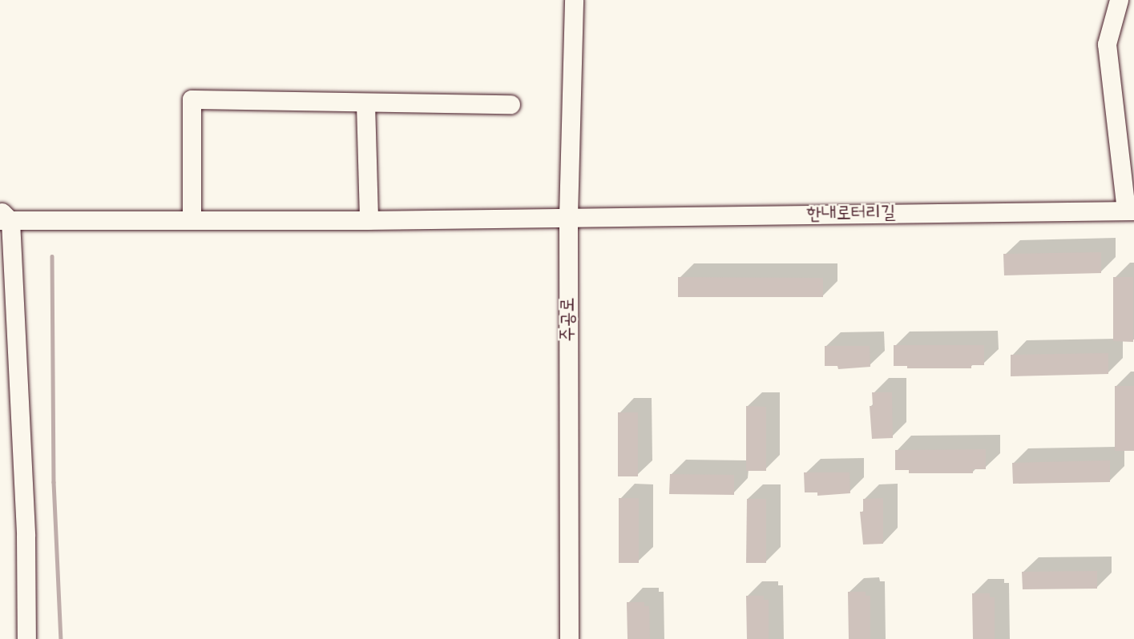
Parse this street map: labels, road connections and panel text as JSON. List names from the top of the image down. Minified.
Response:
{"streets":{"street":["한내로터리길","주공로"]},"crossings":[["한내로터리길","주공로"]]}
